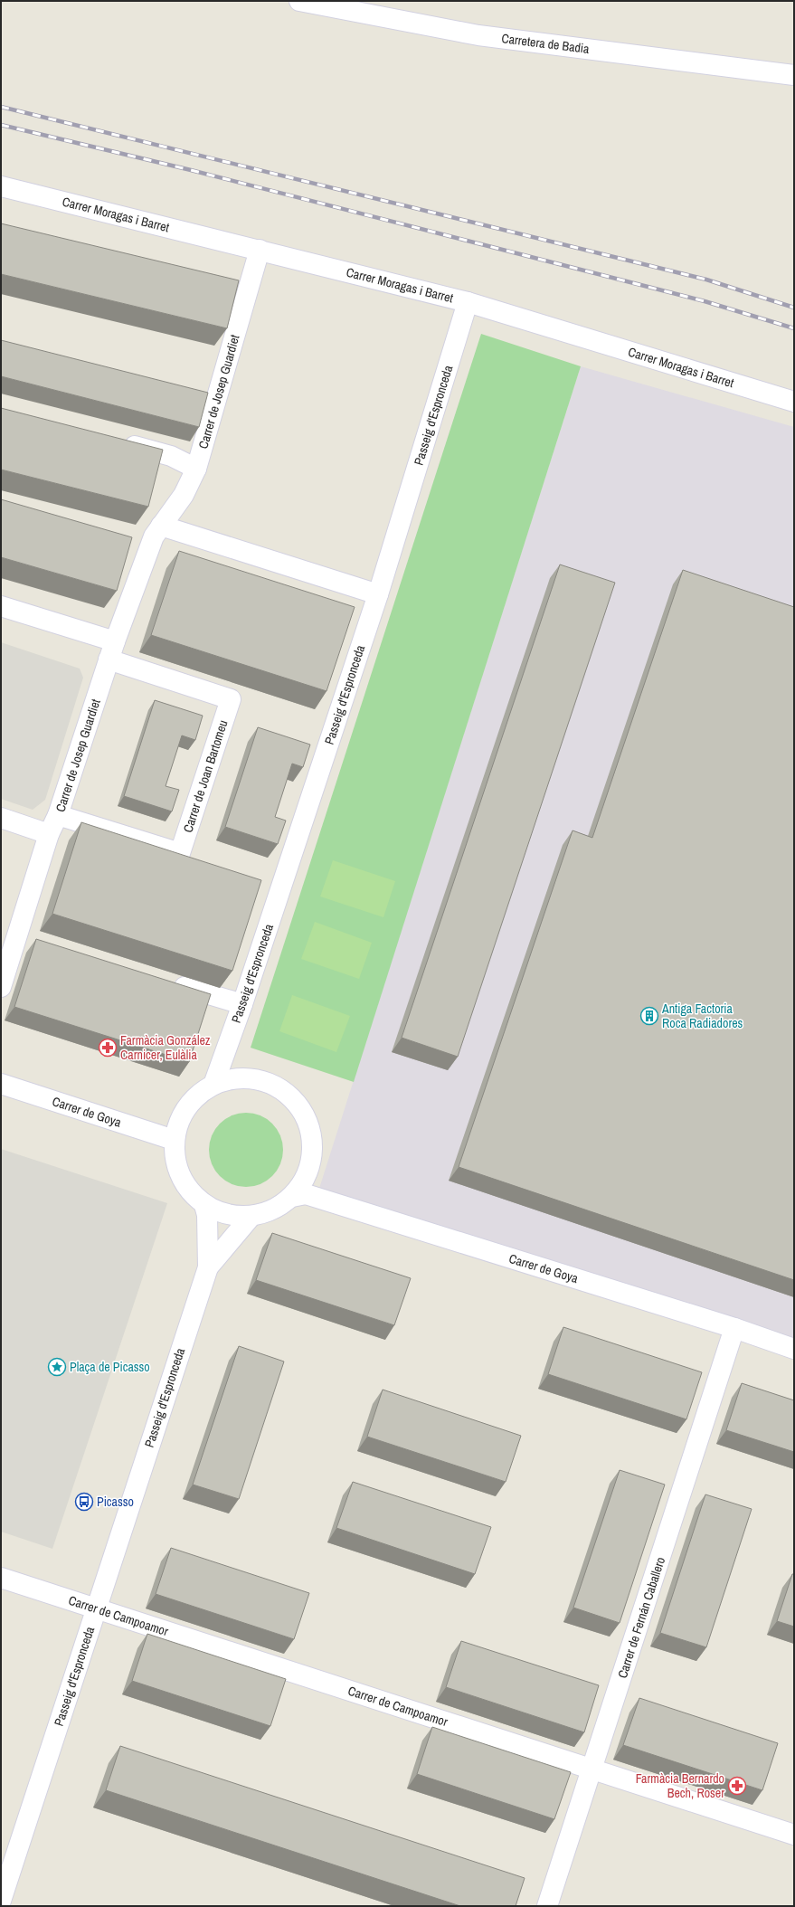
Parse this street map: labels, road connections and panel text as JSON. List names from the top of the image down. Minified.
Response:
{"streets":{"street":["Carretera de Badia","Carrer Moragas i Barret","Carrer de Josep Guardiet","Passeig d'Espronceda","Carrer de Joan Bartomeu","Carrer de Goya","Carrer de Campoamor","Carrer de Fernán Caballero"]},"crossings":[["Carrer Moragas i Barret","Carrer de Josep Guardiet"],["Carrer Moragas i Barret","Passeig d'Espronceda"],["Carrer de Josep Guardiet","Carrer de Joan Bartomeu"],["Passeig d'Espronceda","Carrer de Campoamor"],["Carrer de Goya","Carrer de Fernán Caballero"],["Carrer de Campoamor","Carrer de Fernán Caballero"]],"places":{"building":["Antiga Factoria Roca Radiadores"],"pharmacy":["Farmàcia González Carnicer, Eulàlia","Farmàcia Bernardo Bech, Roser"],"place":["Plaça de Picasso"],"bus stop":["Picasso"]}}
